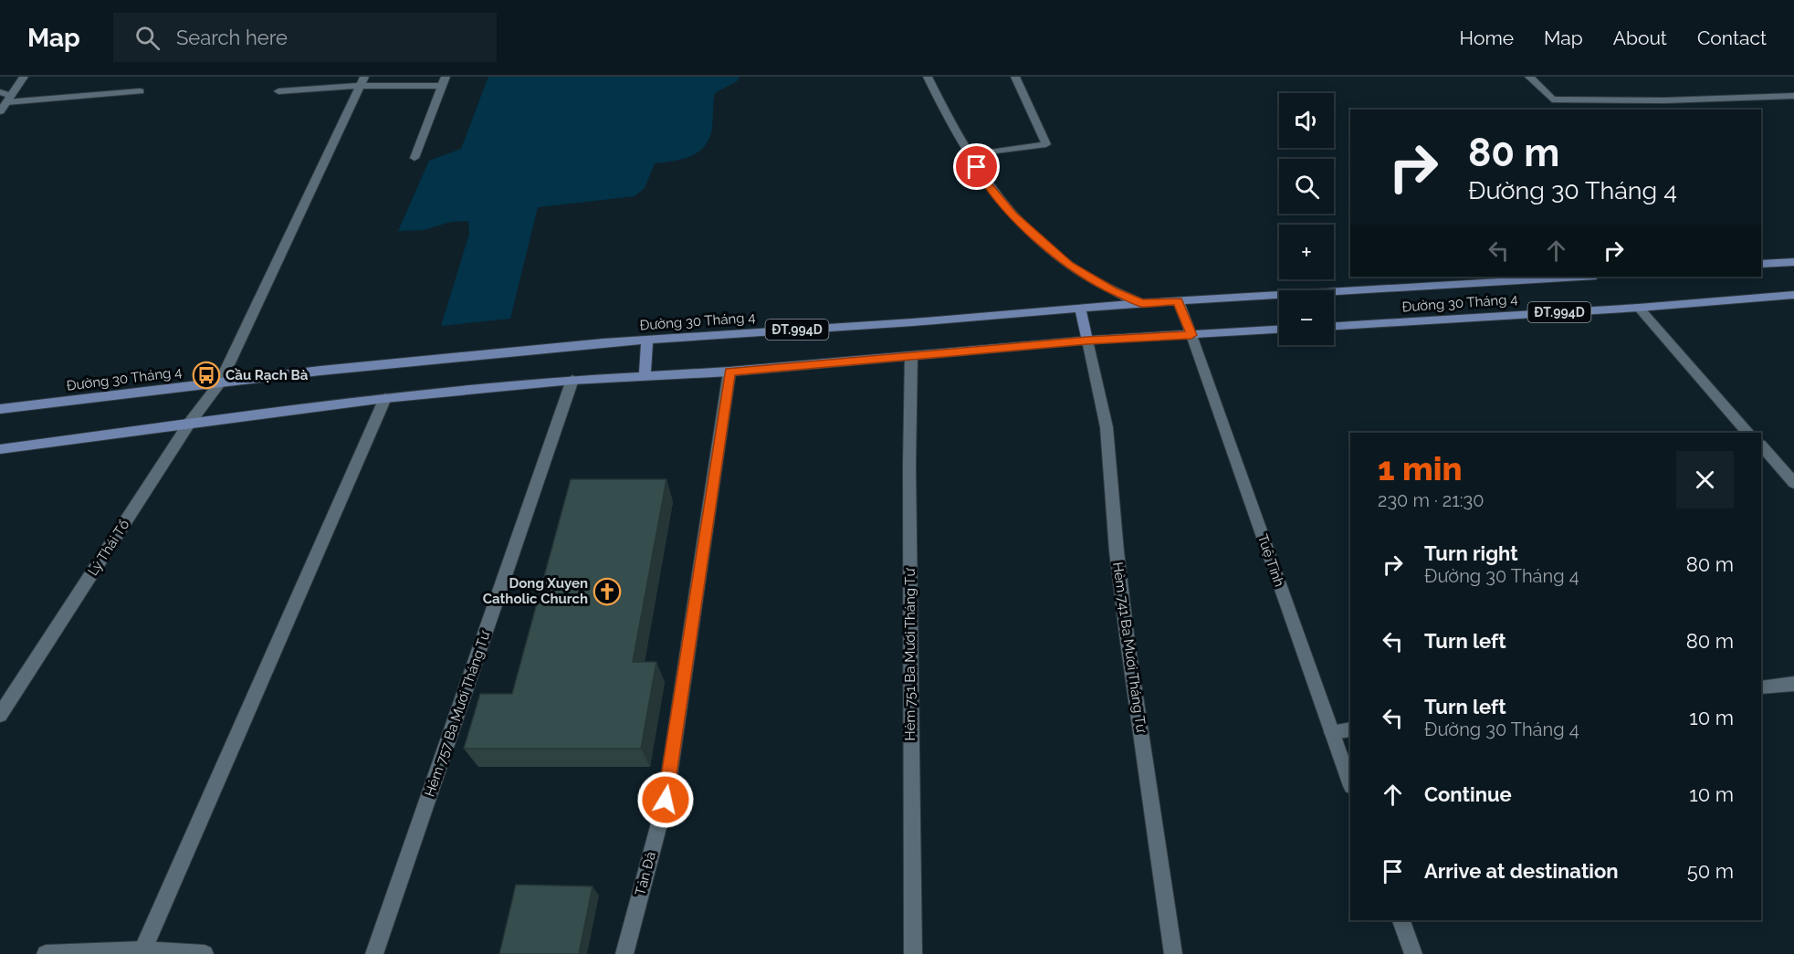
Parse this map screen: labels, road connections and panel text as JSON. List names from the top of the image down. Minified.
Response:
{"streets":{"main road":["Đường 30 Tháng 4","ĐT.994D"],"street":["Lý Thái Tổ","Tuệ Tĩnh","Hẻm 741 Ba Mươi Tháng Tư","Hẻm 751 Ba Mươi Tháng Tư","Hẻm 757 Ba Mươi Tháng Tư","Tản Đà"]},"crossings":[["Đường 30 Tháng 4","Lý Thái Tổ"]],"places":{"bus stop":["Cầu Rạch Bà"],"church":["Dong Xuyen Catholic Church"]},"page":{"header":"Map","search":"Search here","nav":["Home","Map","About","Contact"],"map_buttons":["+","−"],"turn":["80 m","Đường 30 Tháng 4"],"heading":["1 min","230 m · 21:30"],"list":[{"name":"Turn right","note":"Đường 30 Tháng 4","value":"80 m"},{"name":"Turn left","value":"80 m"},{"name":"Turn left","note":"Đường 30 Tháng 4","value":"10 m"},{"name":"Continue","value":"10 m"},{"name":"Arrive at destination","value":"50 m"}]}}
